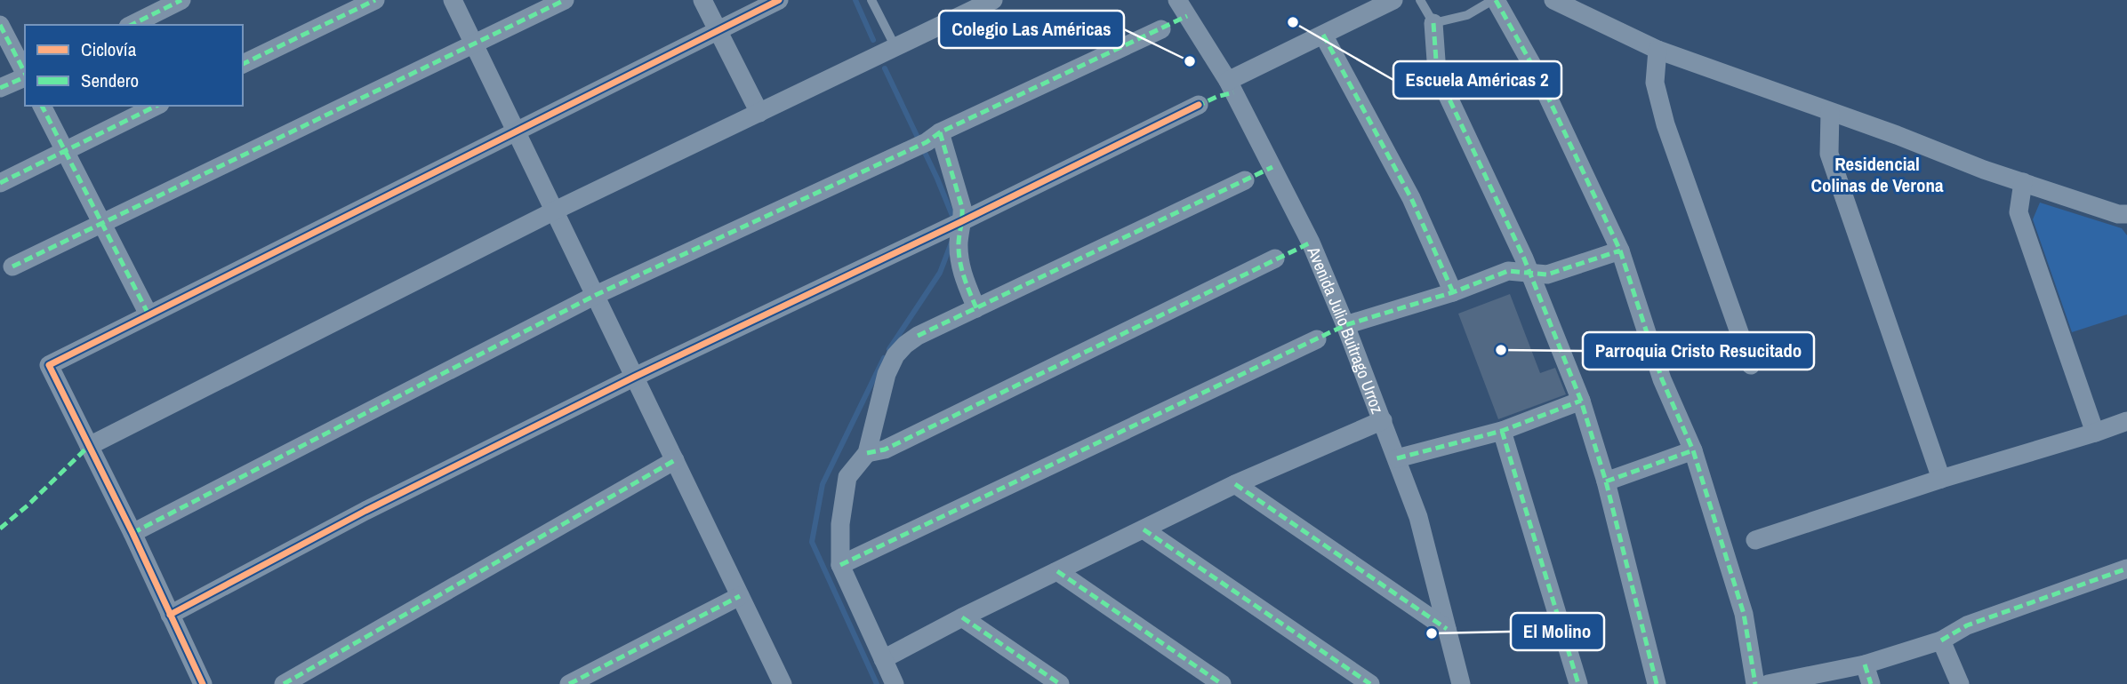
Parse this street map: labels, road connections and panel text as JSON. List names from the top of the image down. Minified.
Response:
{"streets":{"street":["Avenida Julio Buitrago Urroz"]},"districts":["Residencial Colinas de Verona"],"places":["Escuela Américas 2","Colegio Las Américas","Parroquia Cristo Resucitado","El Molino"],"legend":["Ciclovía","Sendero"]}
